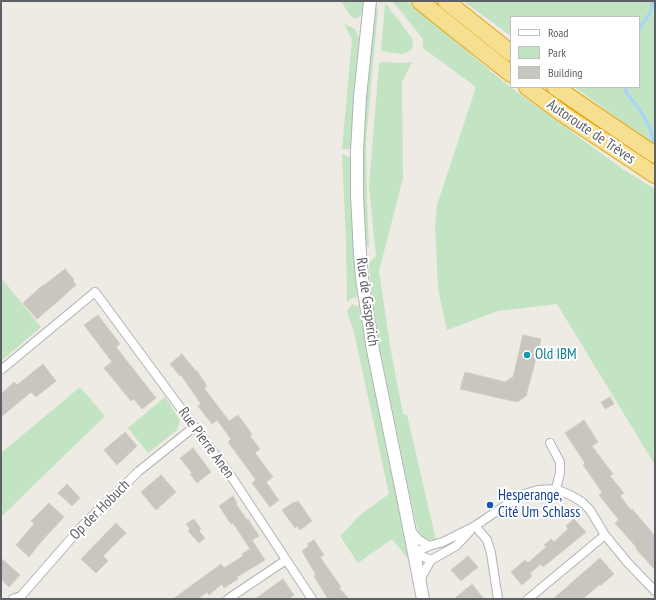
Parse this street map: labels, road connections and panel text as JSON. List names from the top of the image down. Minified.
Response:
{"streets":{"highway":["Autoroute de Trèves"],"main road":["Rue de Gasperich"],"street":["Rue Pierre Anen","Op der Hobuch"]},"crossings":[["Rue Pierre Anen","Op der Hobuch"]],"places":["Old IBM","Hesperange, Cité Um Schlass"],"legend":["Road","Park","Building"]}
